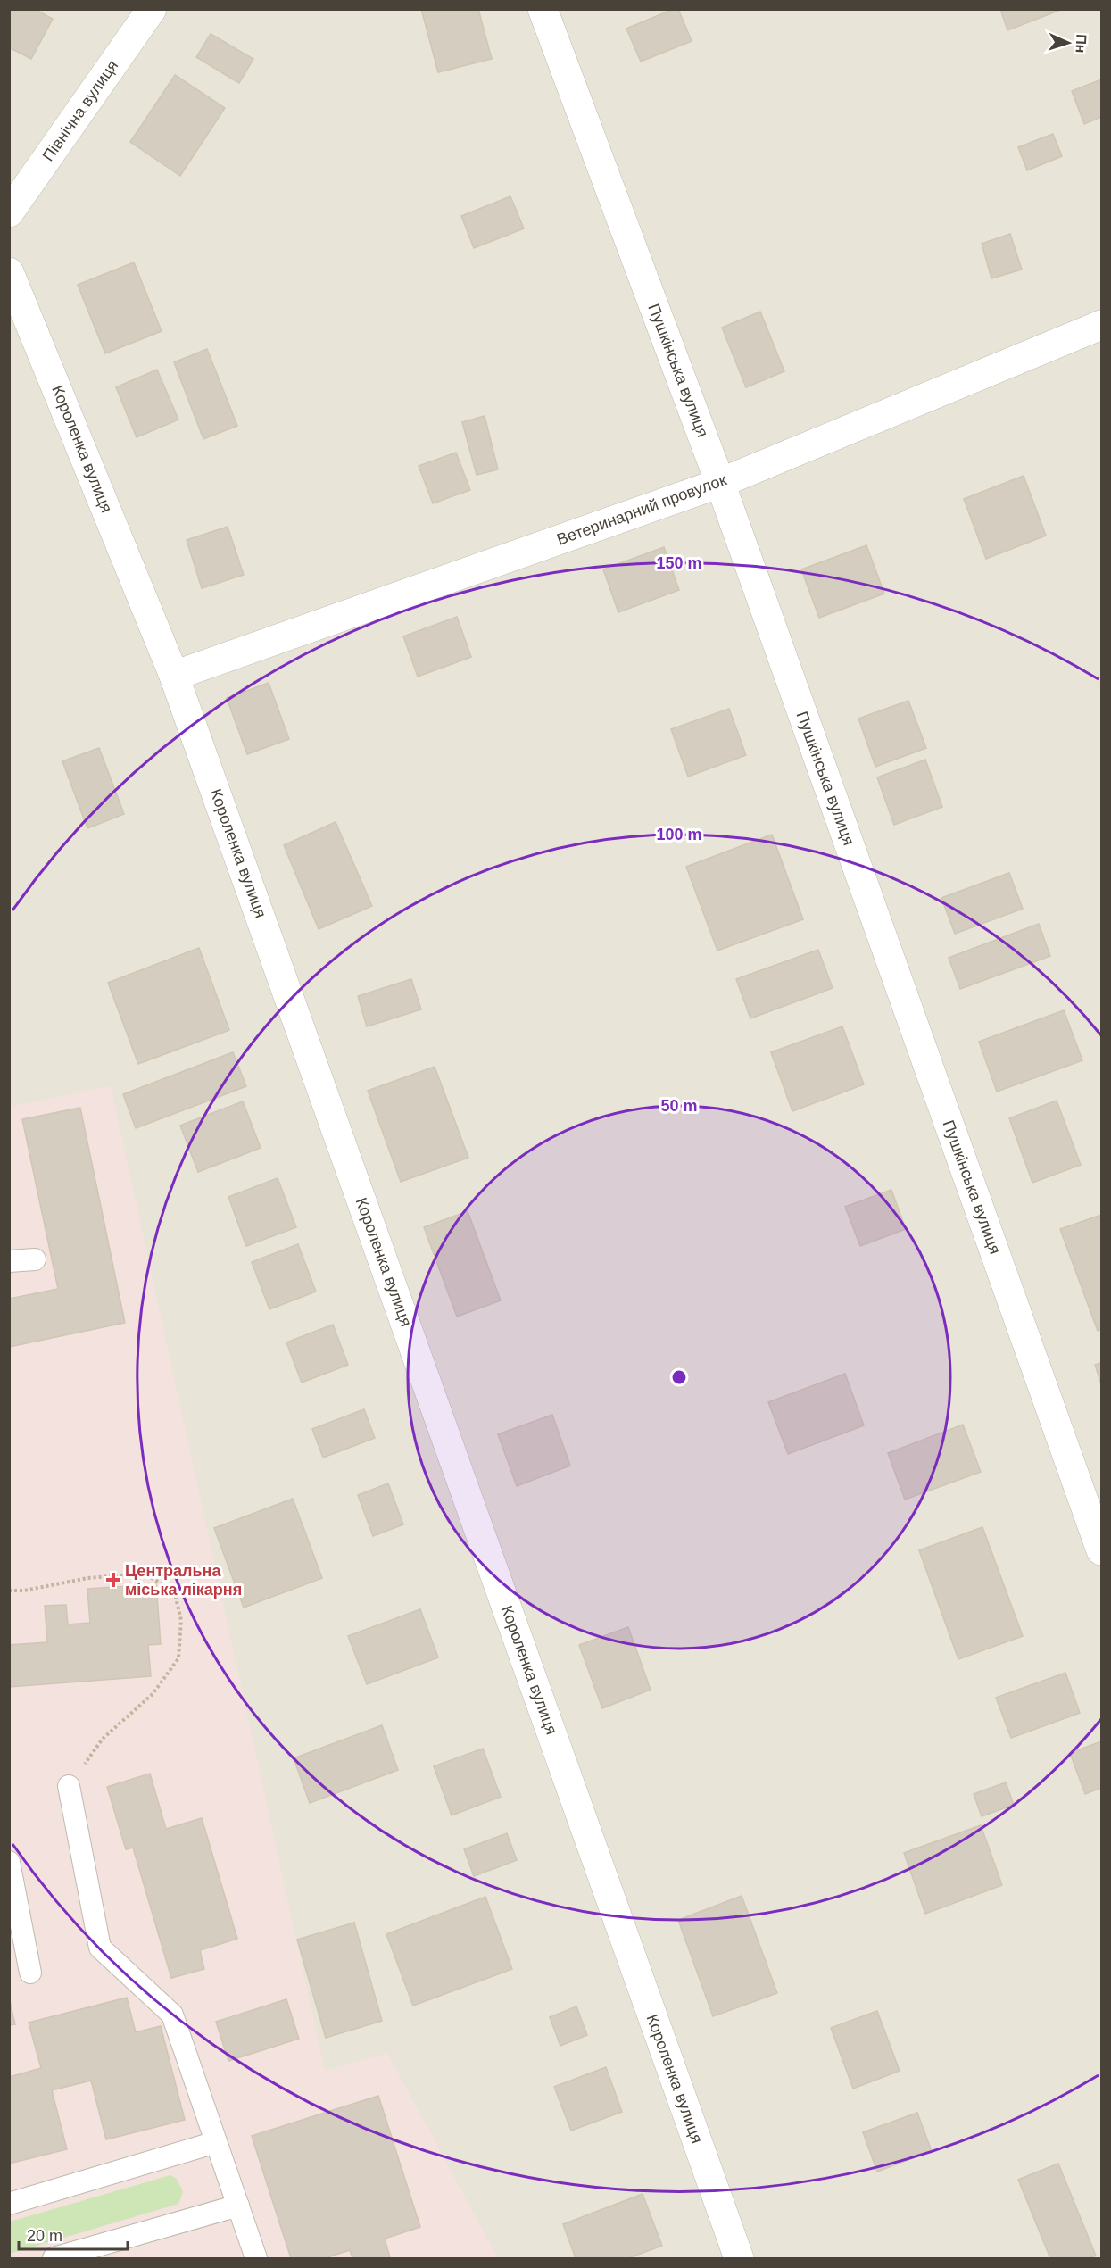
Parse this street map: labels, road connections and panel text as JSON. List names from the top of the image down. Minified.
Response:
{"streets":{"street":["Північна вулиця","Пушкінська вулиця","Короленка вулиця","Ветеринарний провулок"]},"crossings":[["Пушкінська вулиця","Ветеринарний провулок"],["Короленка вулиця","Ветеринарний провулок"]],"places":{"health":["Центральна міська лікарня"]},"scale_bar":"20 m","north":"right","rings":["150 m","100 m","50 m"]}
